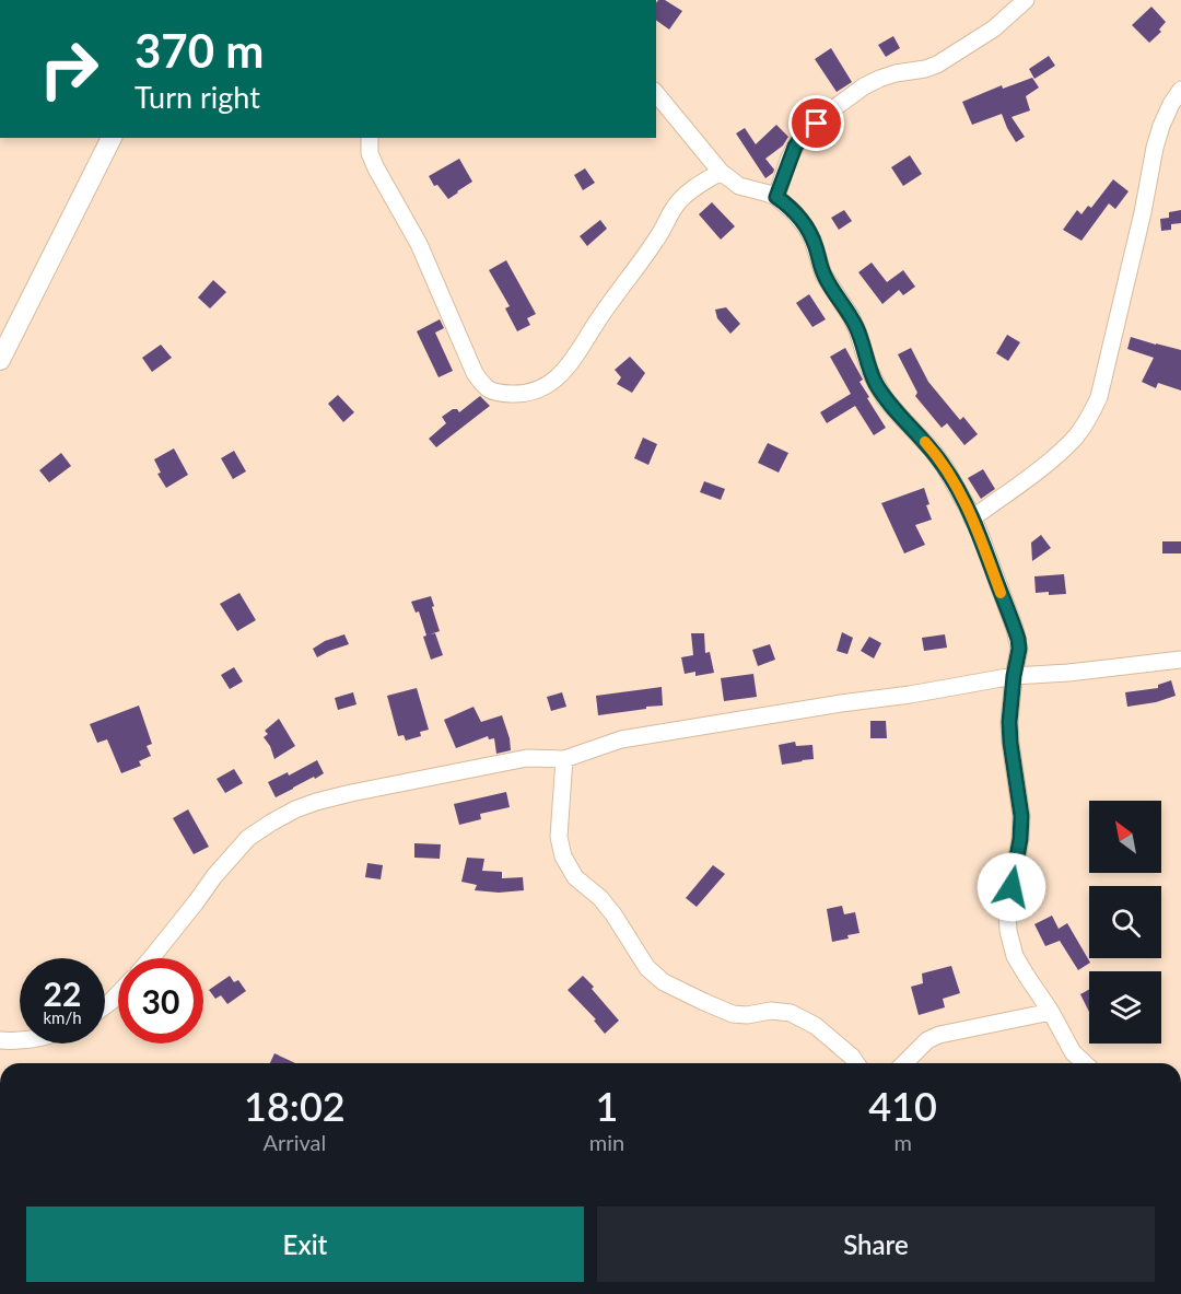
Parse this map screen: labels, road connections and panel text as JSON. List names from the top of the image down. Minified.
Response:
{"north":"top left","page":{"turn":["370 m","Turn right"],"speed":"22 km/h","limit":"30","eta":["18:02","Arrival","1","min","410","m"],"buttons":["Exit","Share"]}}
